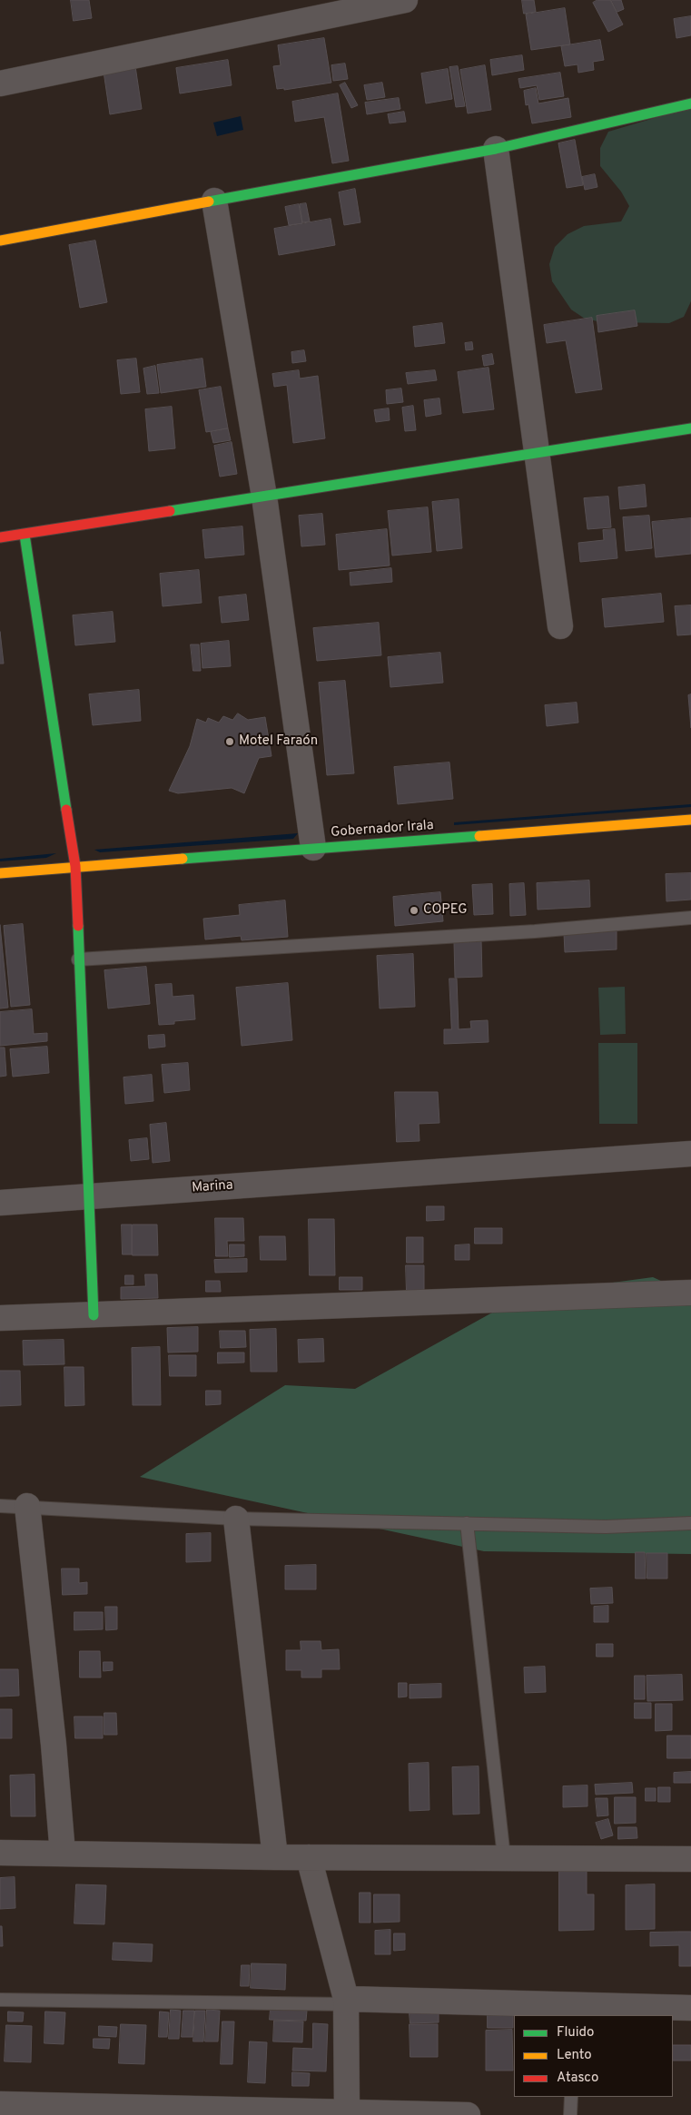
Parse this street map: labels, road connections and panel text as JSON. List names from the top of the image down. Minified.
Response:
{"streets":{"street":["Gobernador Irala","Marina"]},"places":["Motel Faraón","COPEG"],"legend":["Fluido","Lento","Atasco"]}
